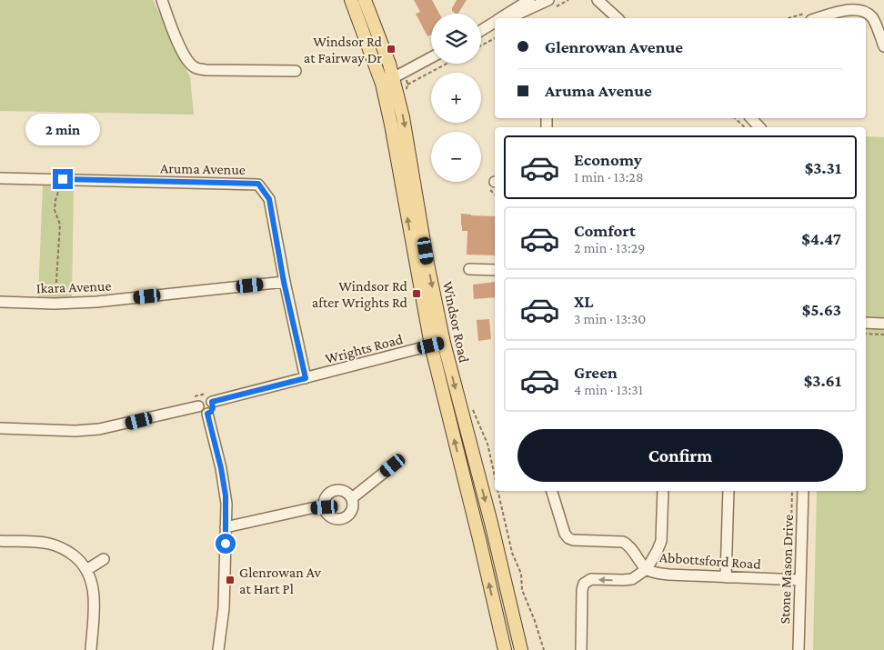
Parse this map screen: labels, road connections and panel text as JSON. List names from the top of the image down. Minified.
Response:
{"streets":{"main road":["Windsor Road"],"street":["Aruma Avenue","Ikara Avenue","Wrights Road","Abbottsford Road","Stone Mason Drive"]},"crossings":[["Aruma Avenue","Ikara Avenue"],["Aruma Avenue","Wrights Road"],["Windsor Road","Wrights Road"],["Abbottsford Road","Stone Mason Drive"]],"places":{"transit":["Windsor Rd at Fairway Dr","Windsor Rd after Wrights Rd","Glenrowan Av at Hart Pl"]},"page":{"map_buttons":["+","−"],"banner":["Glenrowan Avenue","Aruma Avenue"],"bubble":"2 min","list":[{"name":"Economy","note":"1 min · 13:28","value":"$3.31"},{"name":"Comfort","note":"2 min · 13:29","value":"$4.47"},{"name":"XL","note":"3 min · 13:30","value":"$5.63"},{"name":"Green","note":"4 min · 13:31","value":"$3.61"}],"buttons":"Confirm"}}
